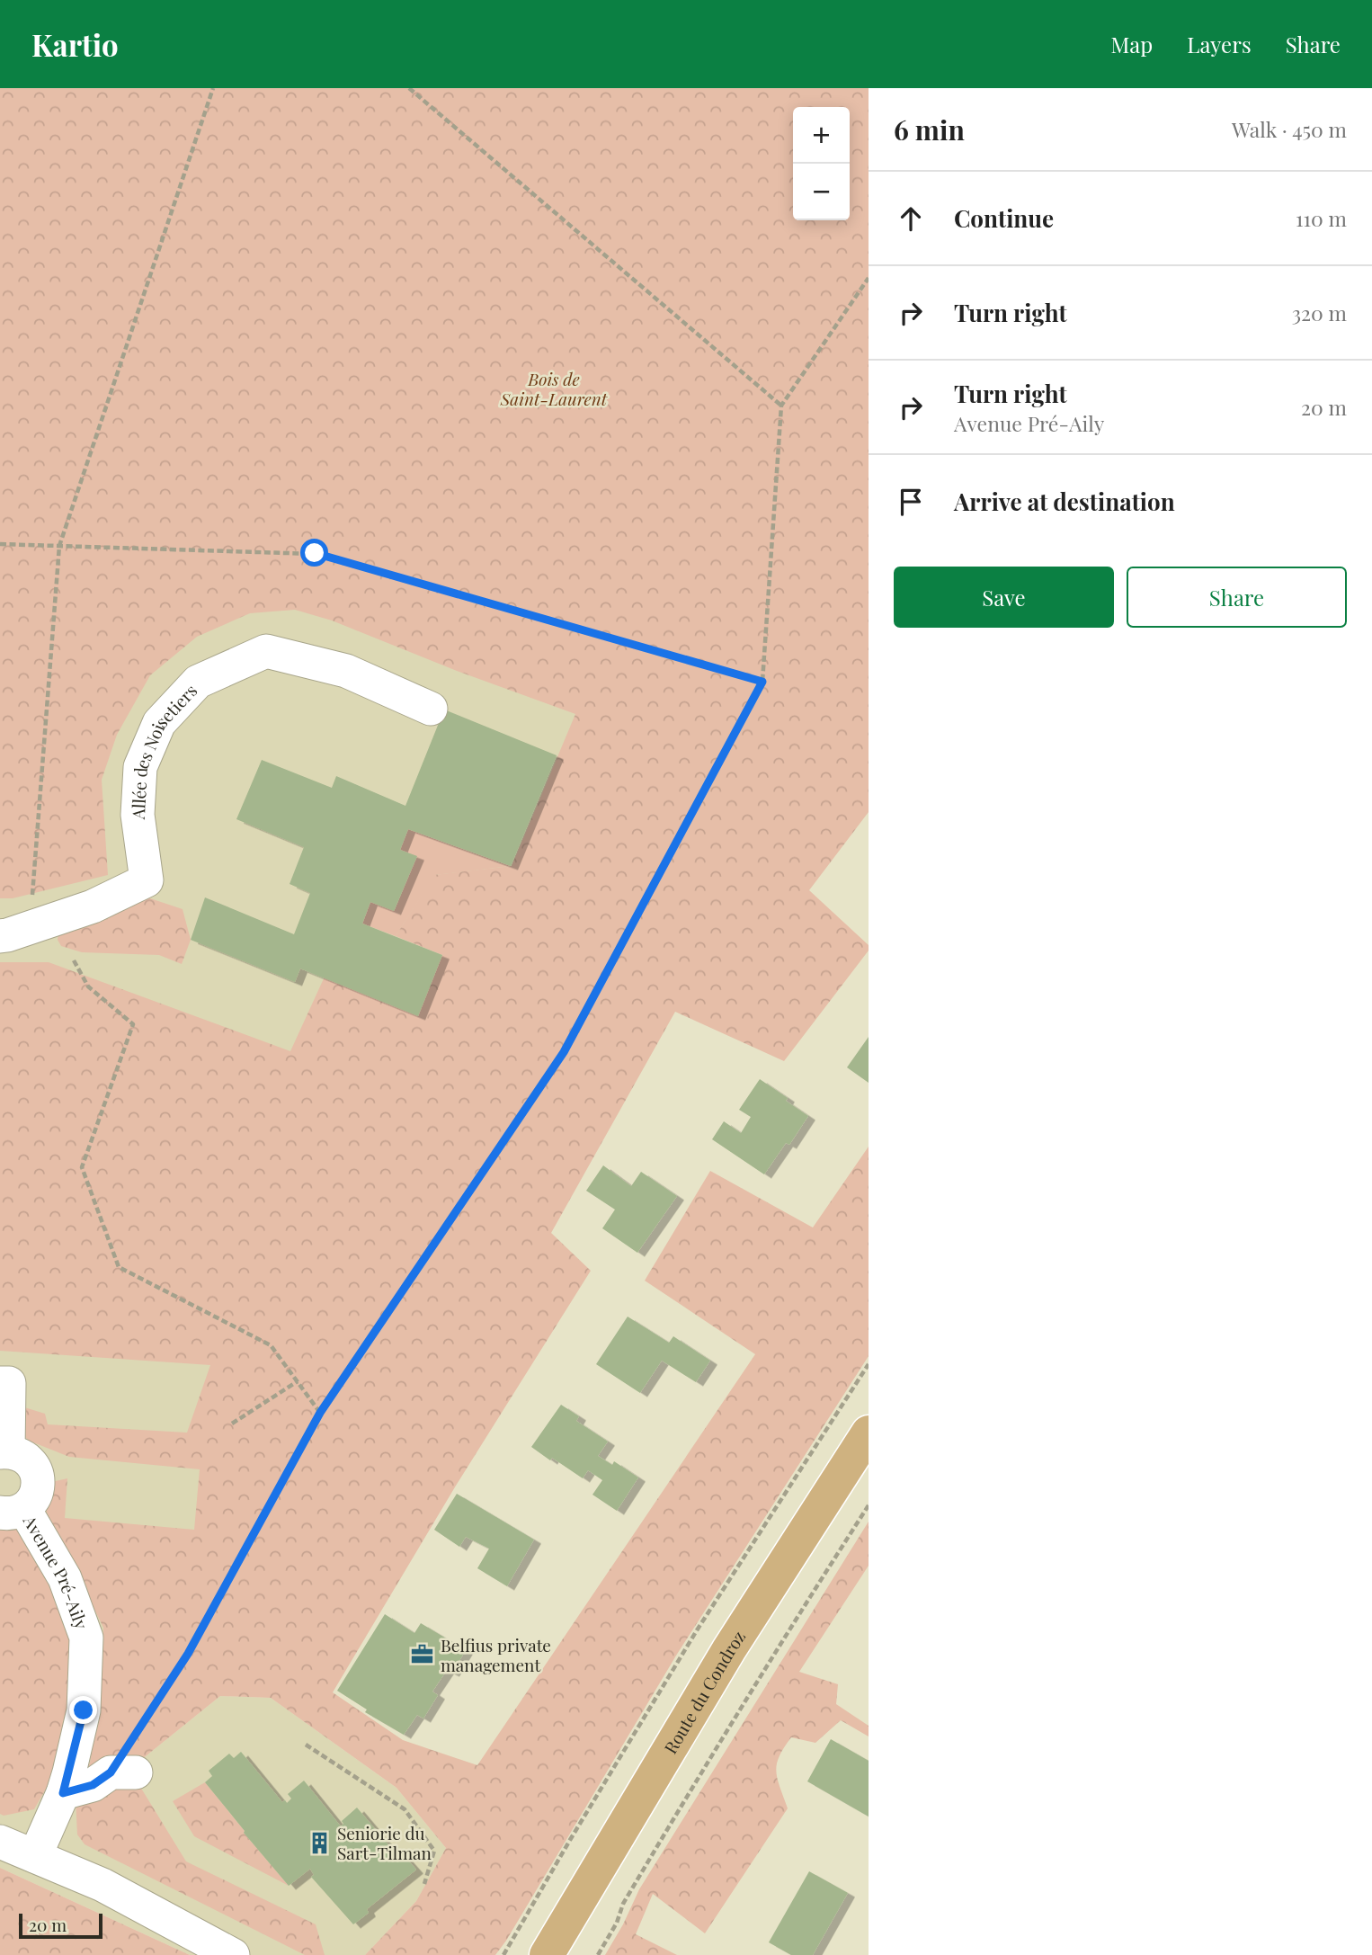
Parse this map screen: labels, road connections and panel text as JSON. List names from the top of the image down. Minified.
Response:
{"streets":{"main road":["Route du Condroz"],"street":["Allée des Noisetiers","Avenue Pré-Aily"]},"parks":["Bois de Saint-Laurent"],"places":{"office":["Belfius private management"],"building":["Seniorie du Sart-Tilman"]},"scale_bar":"20 m","page":{"header":"Kartio","nav":["Map","Layers","Share"],"heading":["6 min","Walk · 450 m"],"map_buttons":["+","−"],"list":[["Continue","110 m"],["Turn right","320 m"],["Turn right","Avenue Pré-Aily","20 m"],"Arrive at destination"],"buttons":["Save","Share"],"scale":"20 m"}}
